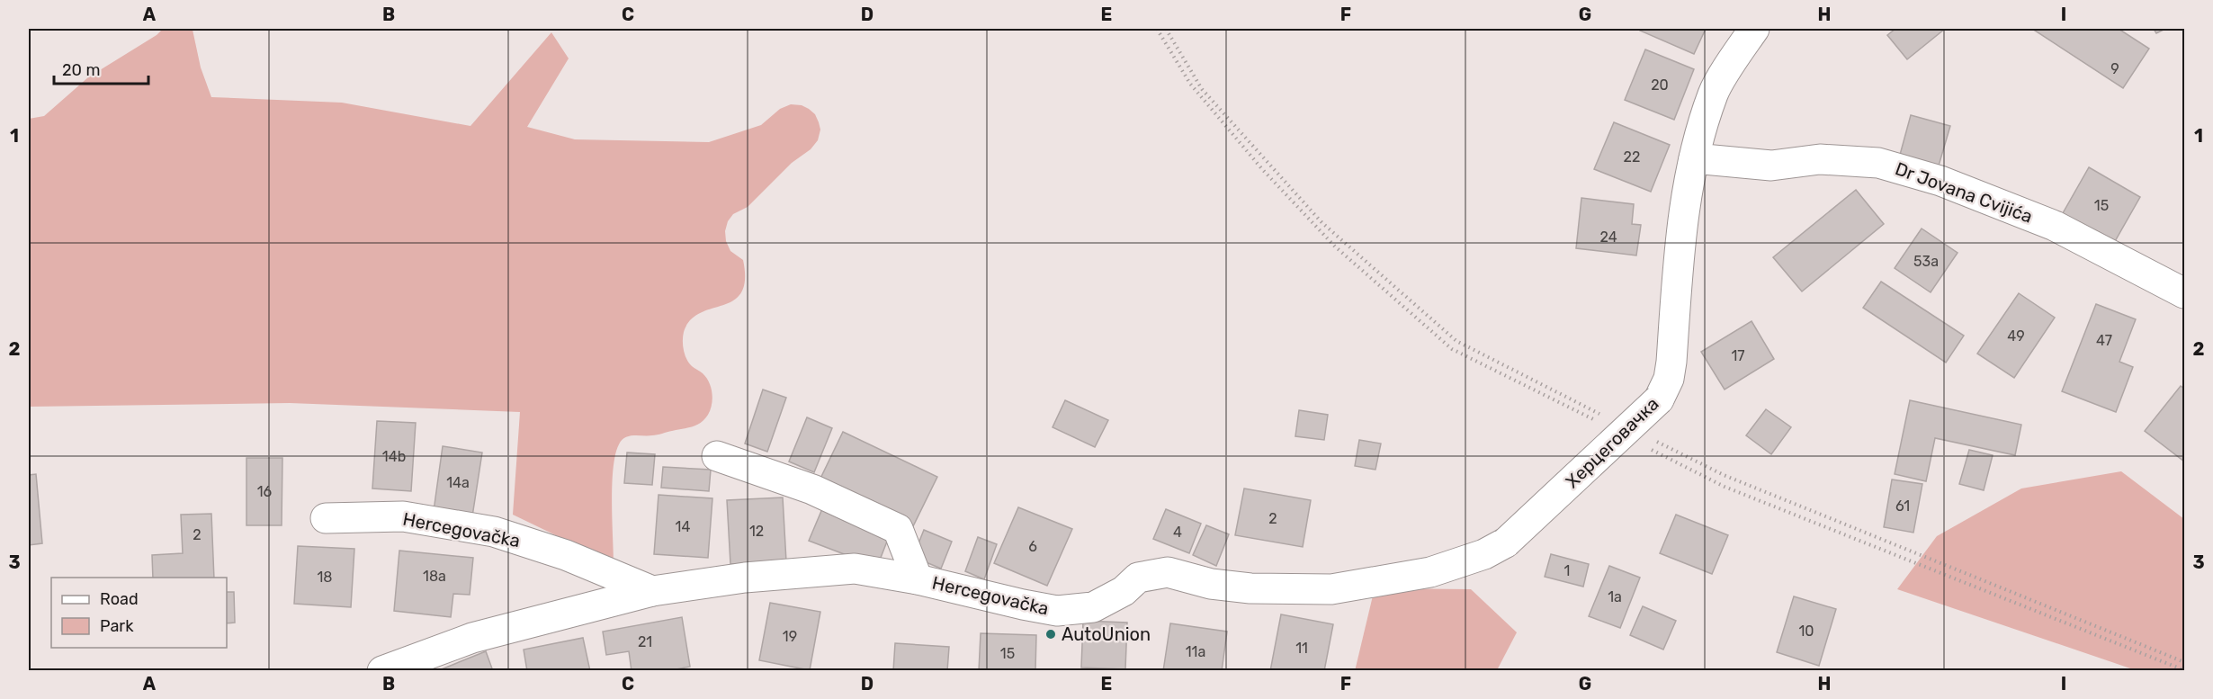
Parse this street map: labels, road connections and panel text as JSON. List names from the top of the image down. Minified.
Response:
{"streets":{"street":["Dr Jovana Cvijića","Херцеговачка","Hercegovačka"]},"crossings":[["Dr Jovana Cvijića","Херцеговачка"],["Херцеговачка","Hercegovačka"]],"places":["AutoUnion"],"house_numbers":["9","20","22","15","24","53a","49","47","17","14b","14a","16","61","2","14","12","4","2","6","1","18a","18","1a","10","19","21","11","11a","15"],"legend":["Road","Park"],"scale_bar":"20 m","grid":{"columns":["A","B","C","D","E","F","G","H","I"],"rows":["1","2","3"]}}
